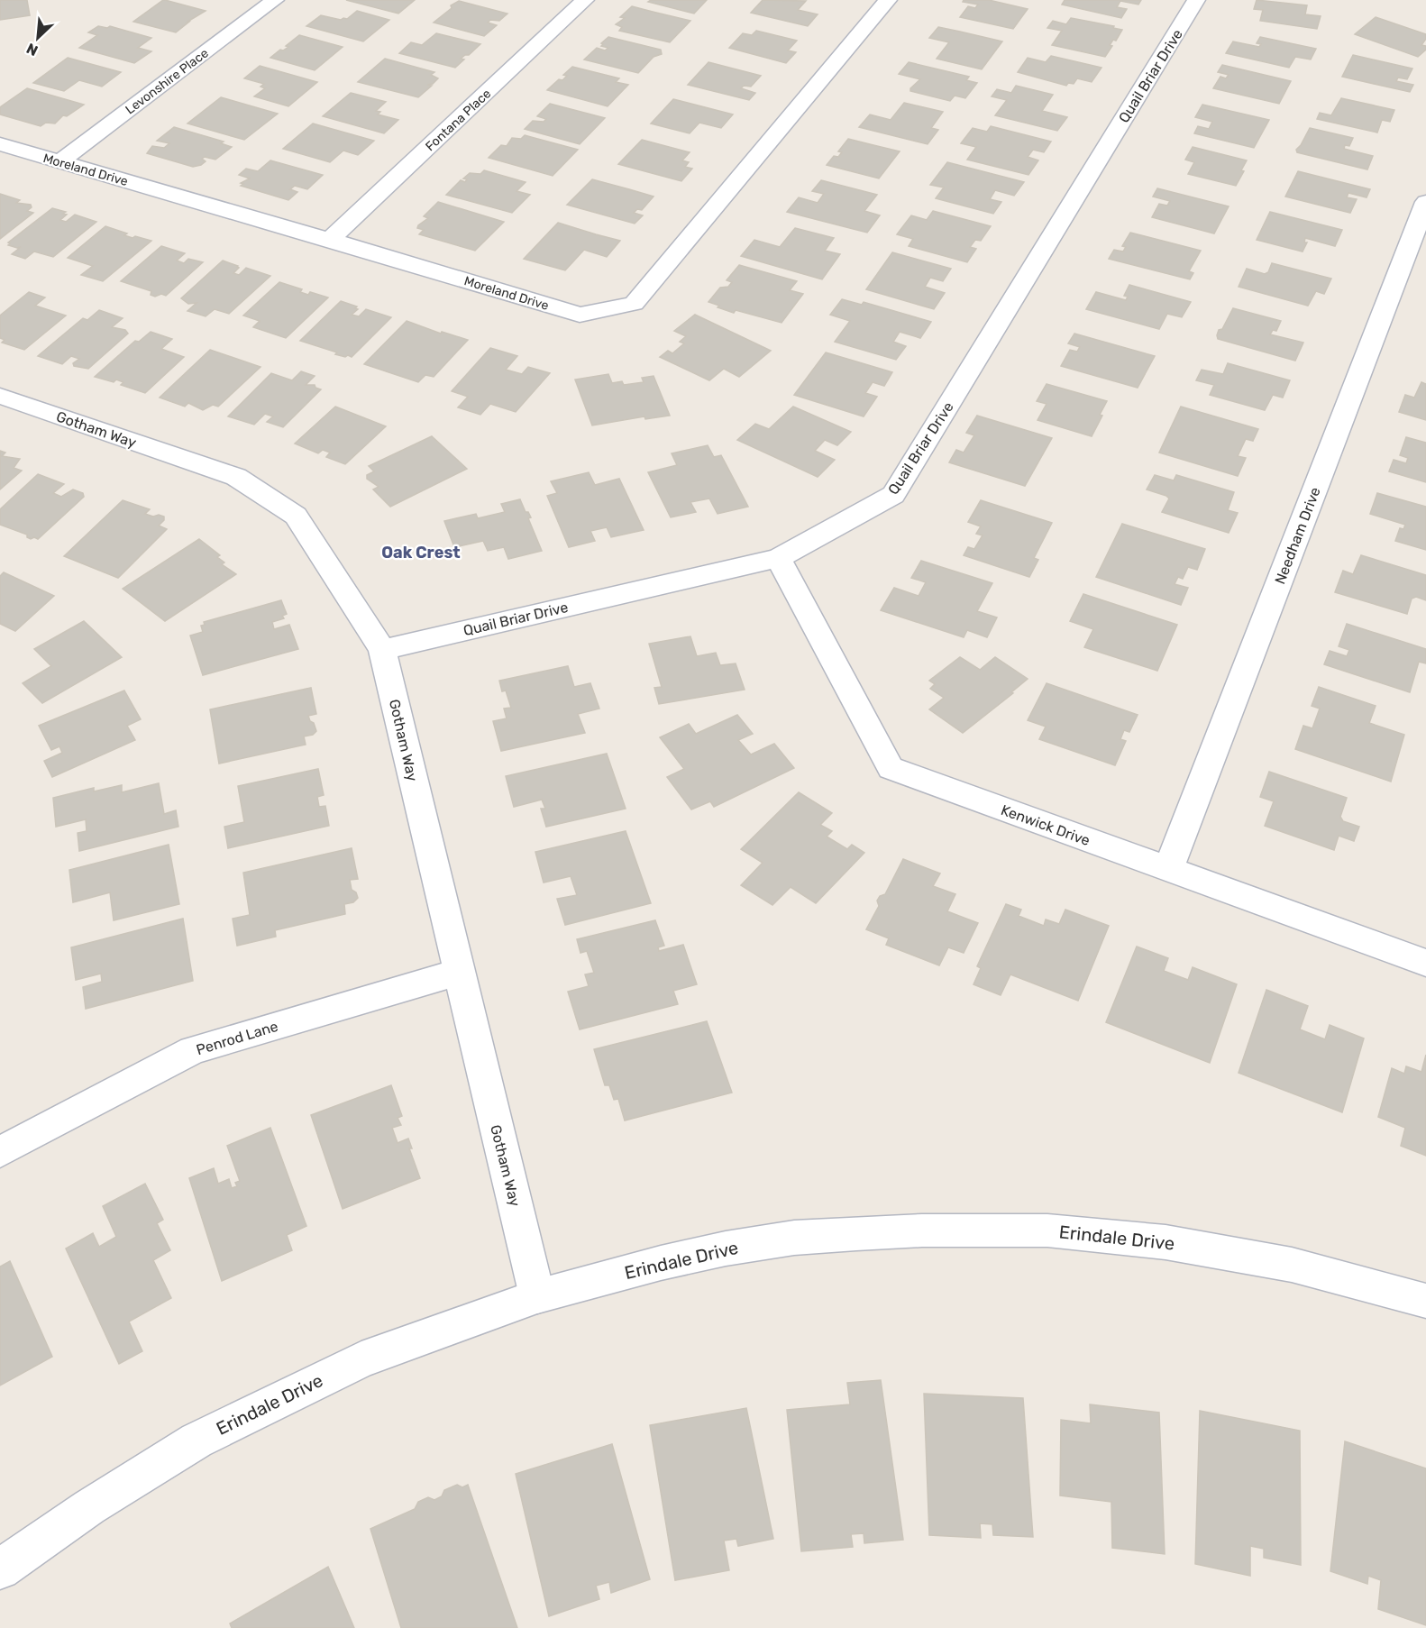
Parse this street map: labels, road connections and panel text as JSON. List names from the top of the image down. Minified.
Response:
{"streets":{"street":["Quail Briar Drive","Levonshire Place","Fontana Place","Moreland Drive","Gotham Way","Needham Drive","Kenwick Drive","Penrod Lane","Erindale Drive"]},"crossings":[["Quail Briar Drive","Gotham Way"],["Quail Briar Drive","Kenwick Drive"],["Levonshire Place","Moreland Drive"],["Fontana Place","Moreland Drive"],["Gotham Way","Penrod Lane"],["Gotham Way","Erindale Drive"],["Needham Drive","Kenwick Drive"]],"districts":["Oak Crest"],"north":"bottom left"}
